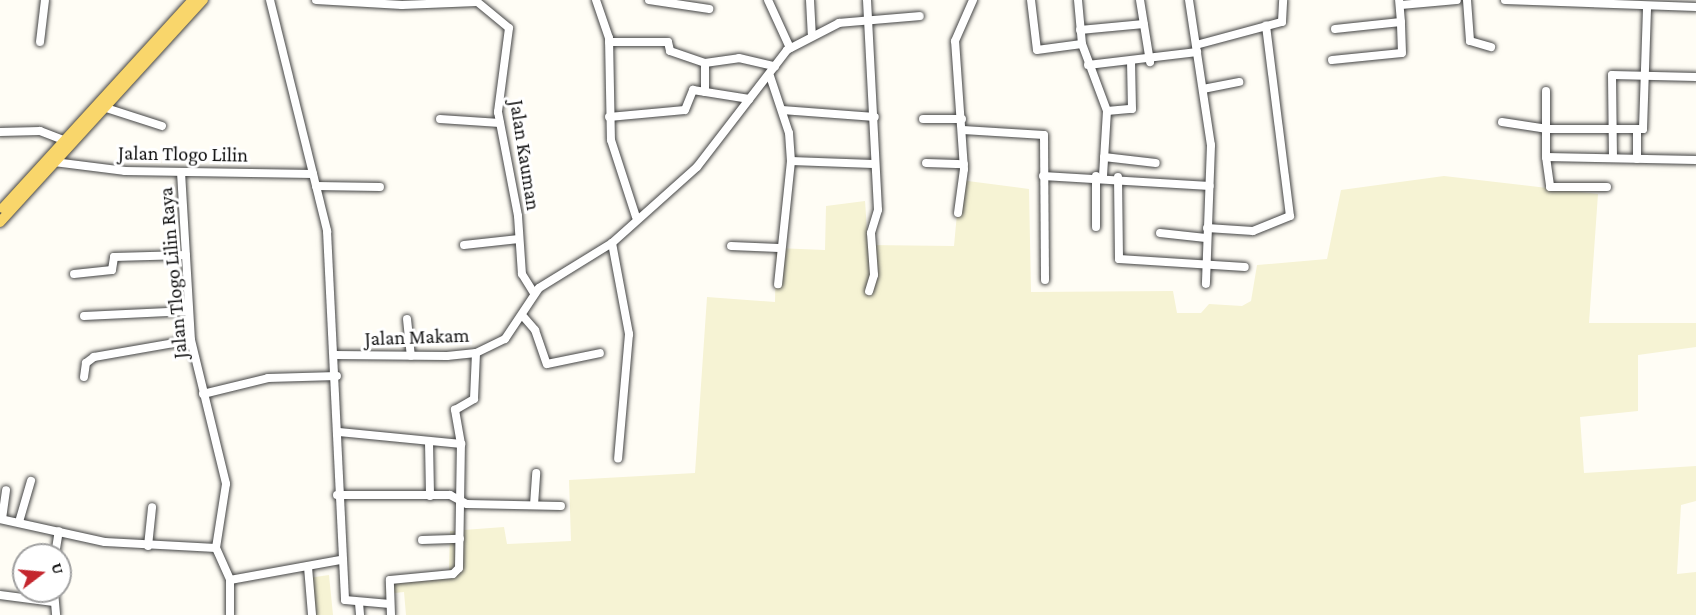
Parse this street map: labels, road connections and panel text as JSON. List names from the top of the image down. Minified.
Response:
{"streets":{"street":["Jalan Tlogo Lilin","Jalan Kauman","Jalan Tlogo Lilin Raya","Jalan Makam"]},"crossings":[["Jalan Tlogo Lilin","Jalan Tlogo Lilin Raya"],["Jalan Kauman","Jalan Makam"]],"north":"right"}
